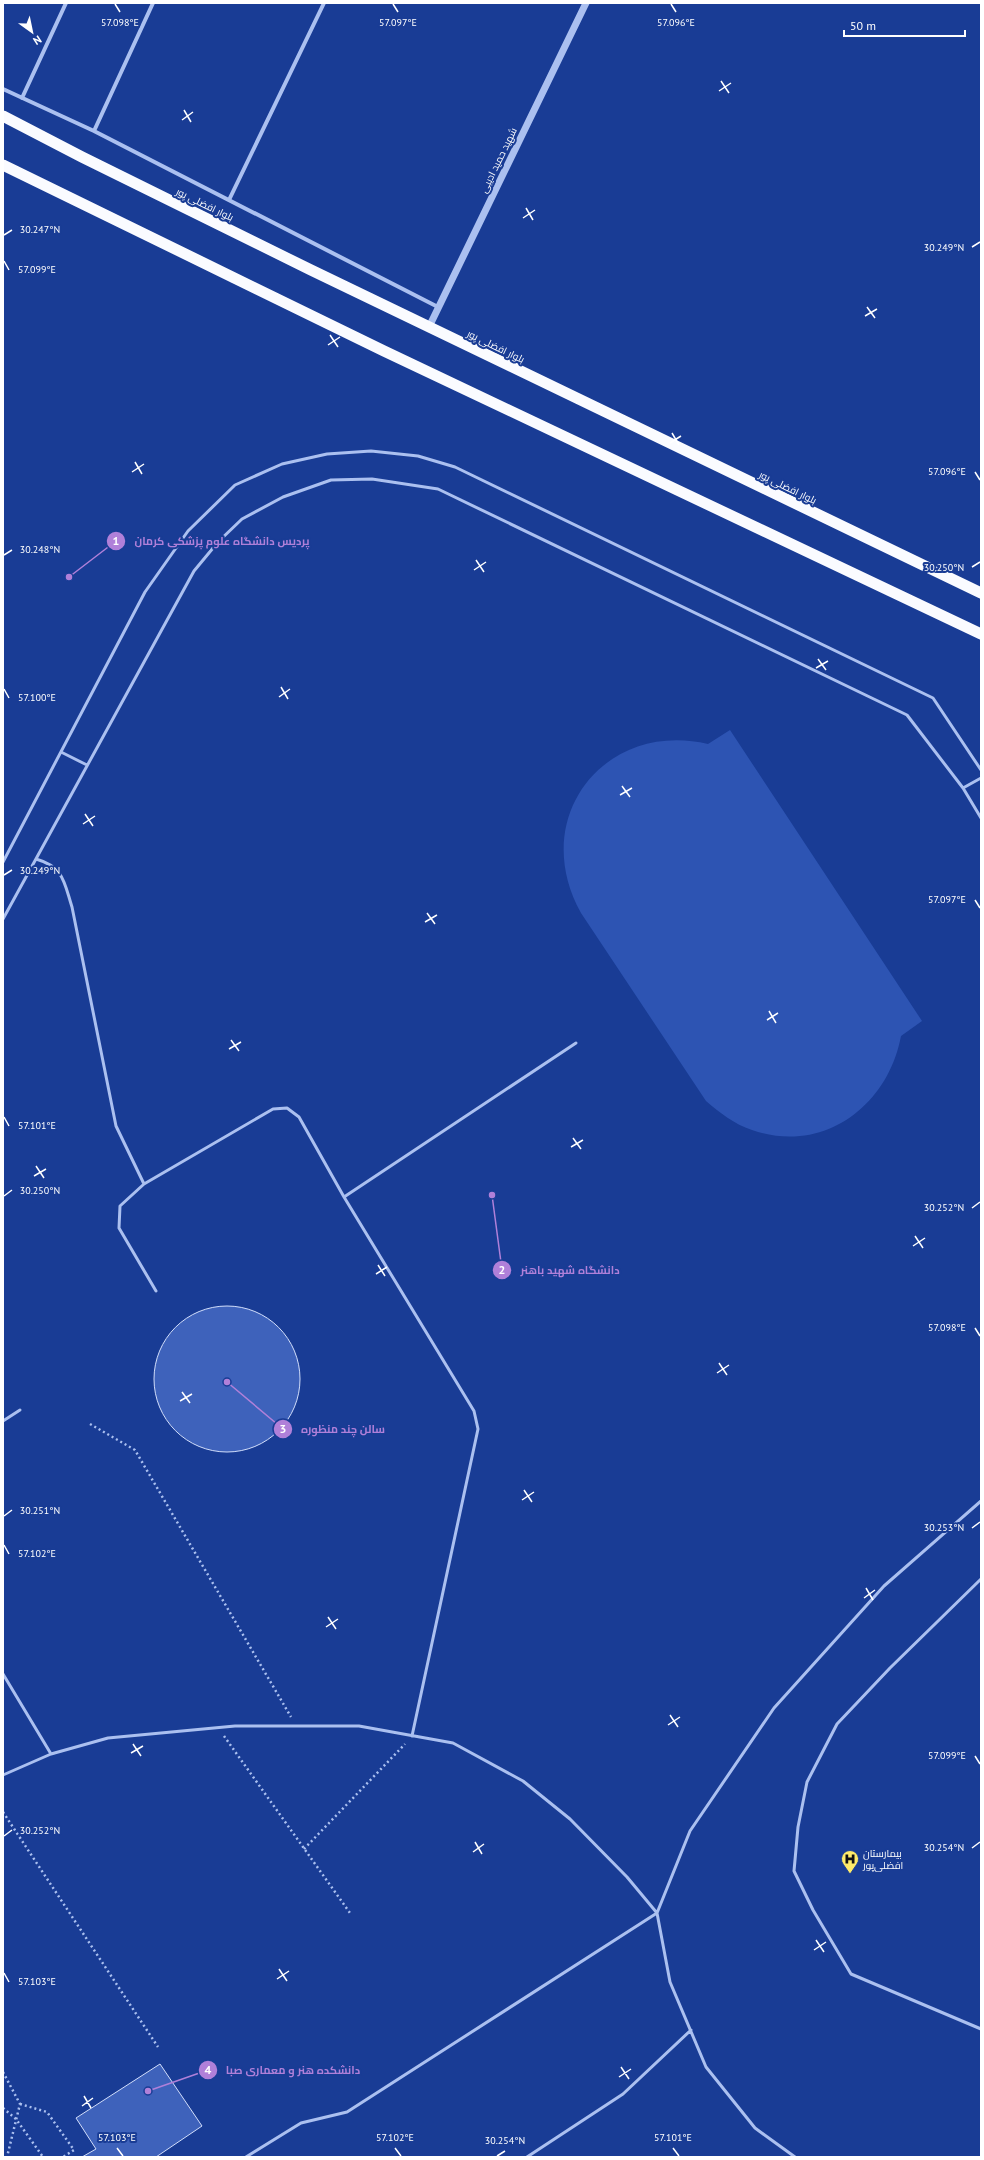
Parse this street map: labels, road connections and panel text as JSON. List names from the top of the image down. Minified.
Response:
{"streets":{"highway":["بلوار افضلی پور"],"street":["شهید حمید ادیبی"]},"crossings":[["شهید حمید ادیبی","بلوار افضلی پور"]],"places":{"other":["پردیس دانشگاه علوم پزشکی کرمان","دانشگاه شهید باهنر","سالن چند منظوره","دانشکده هنر و معماری صبا"],"hospital":["بیمارستان افضلی‌پور"]},"scale_bar":"50 m","north":"bottom right","coordinates":["57.098°E","57.097°E","57.096°E","30.247°N","30.249°N","57.099°E","30.248°N","30.250°N","57.100°E","57.101°E","30.252°N","30.251°N","30.253°N","57.102°E","30.254°N","57.103°E"]}
